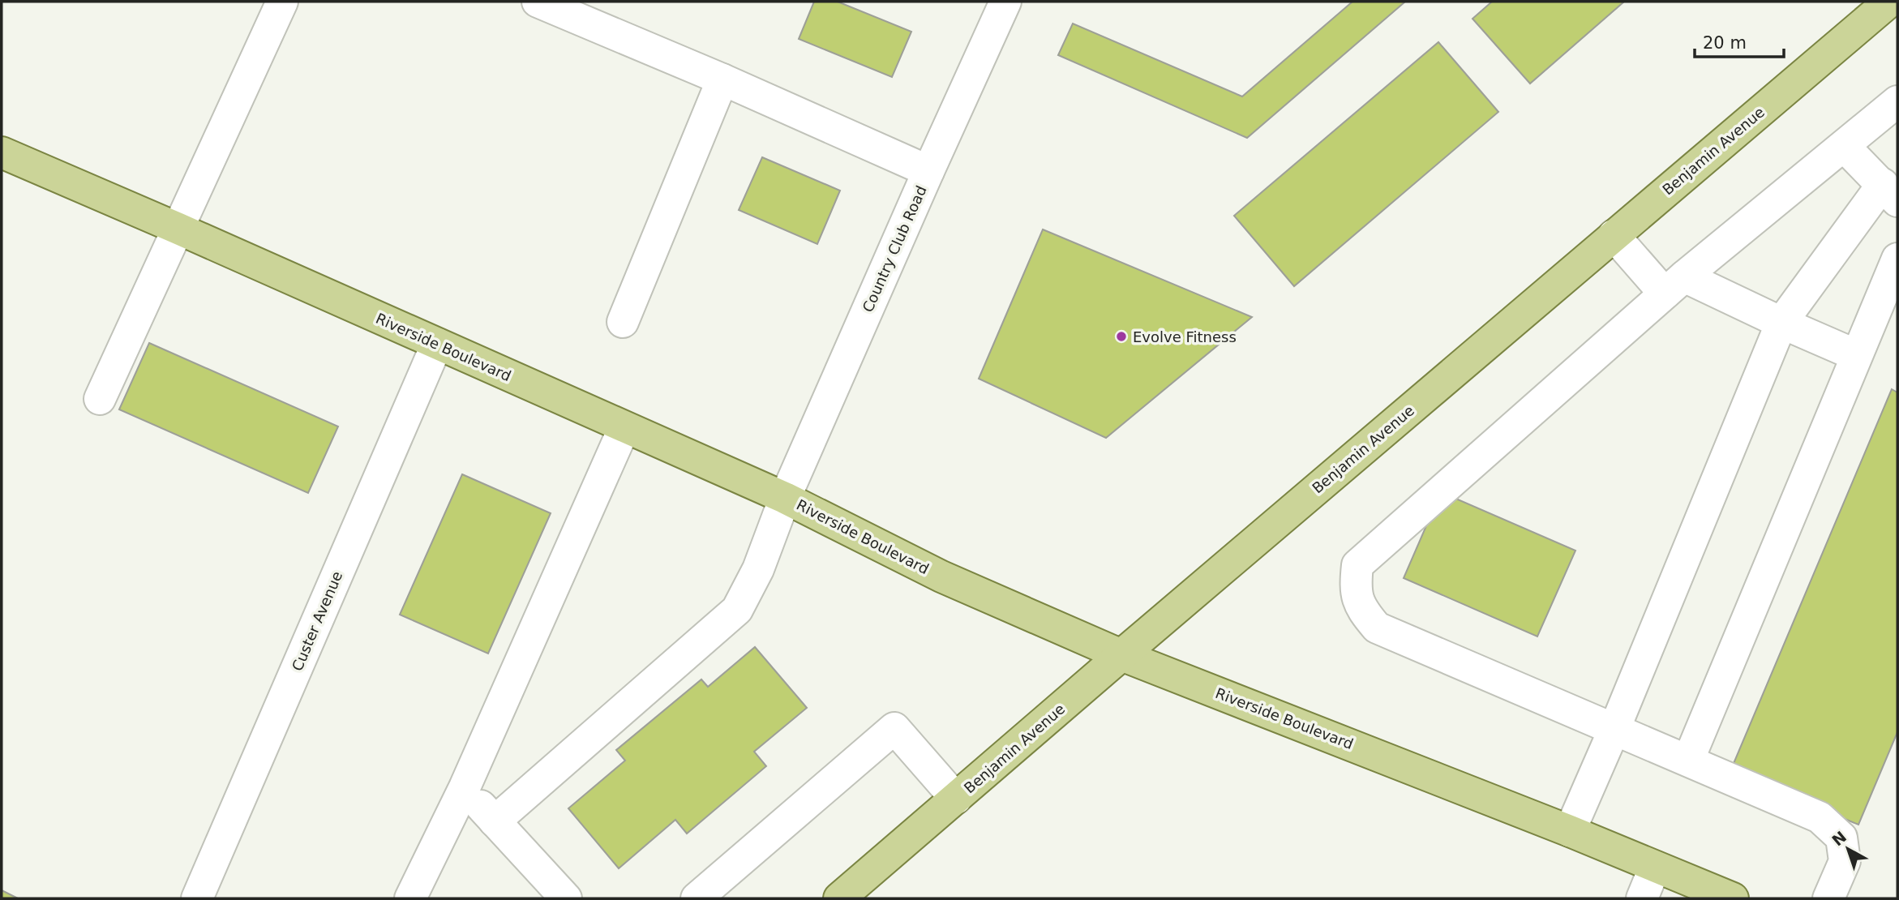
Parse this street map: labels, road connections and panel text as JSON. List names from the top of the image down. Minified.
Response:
{"streets":{"main road":["Benjamin Avenue","Riverside Boulevard"],"street":["Country Club Road","Custer Avenue"]},"crossings":[["Benjamin Avenue","Riverside Boulevard"],["Country Club Road","Riverside Boulevard"],["Riverside Boulevard","Custer Avenue"]],"places":["Evolve Fitness"],"scale_bar":"20 m","north":"top left"}
